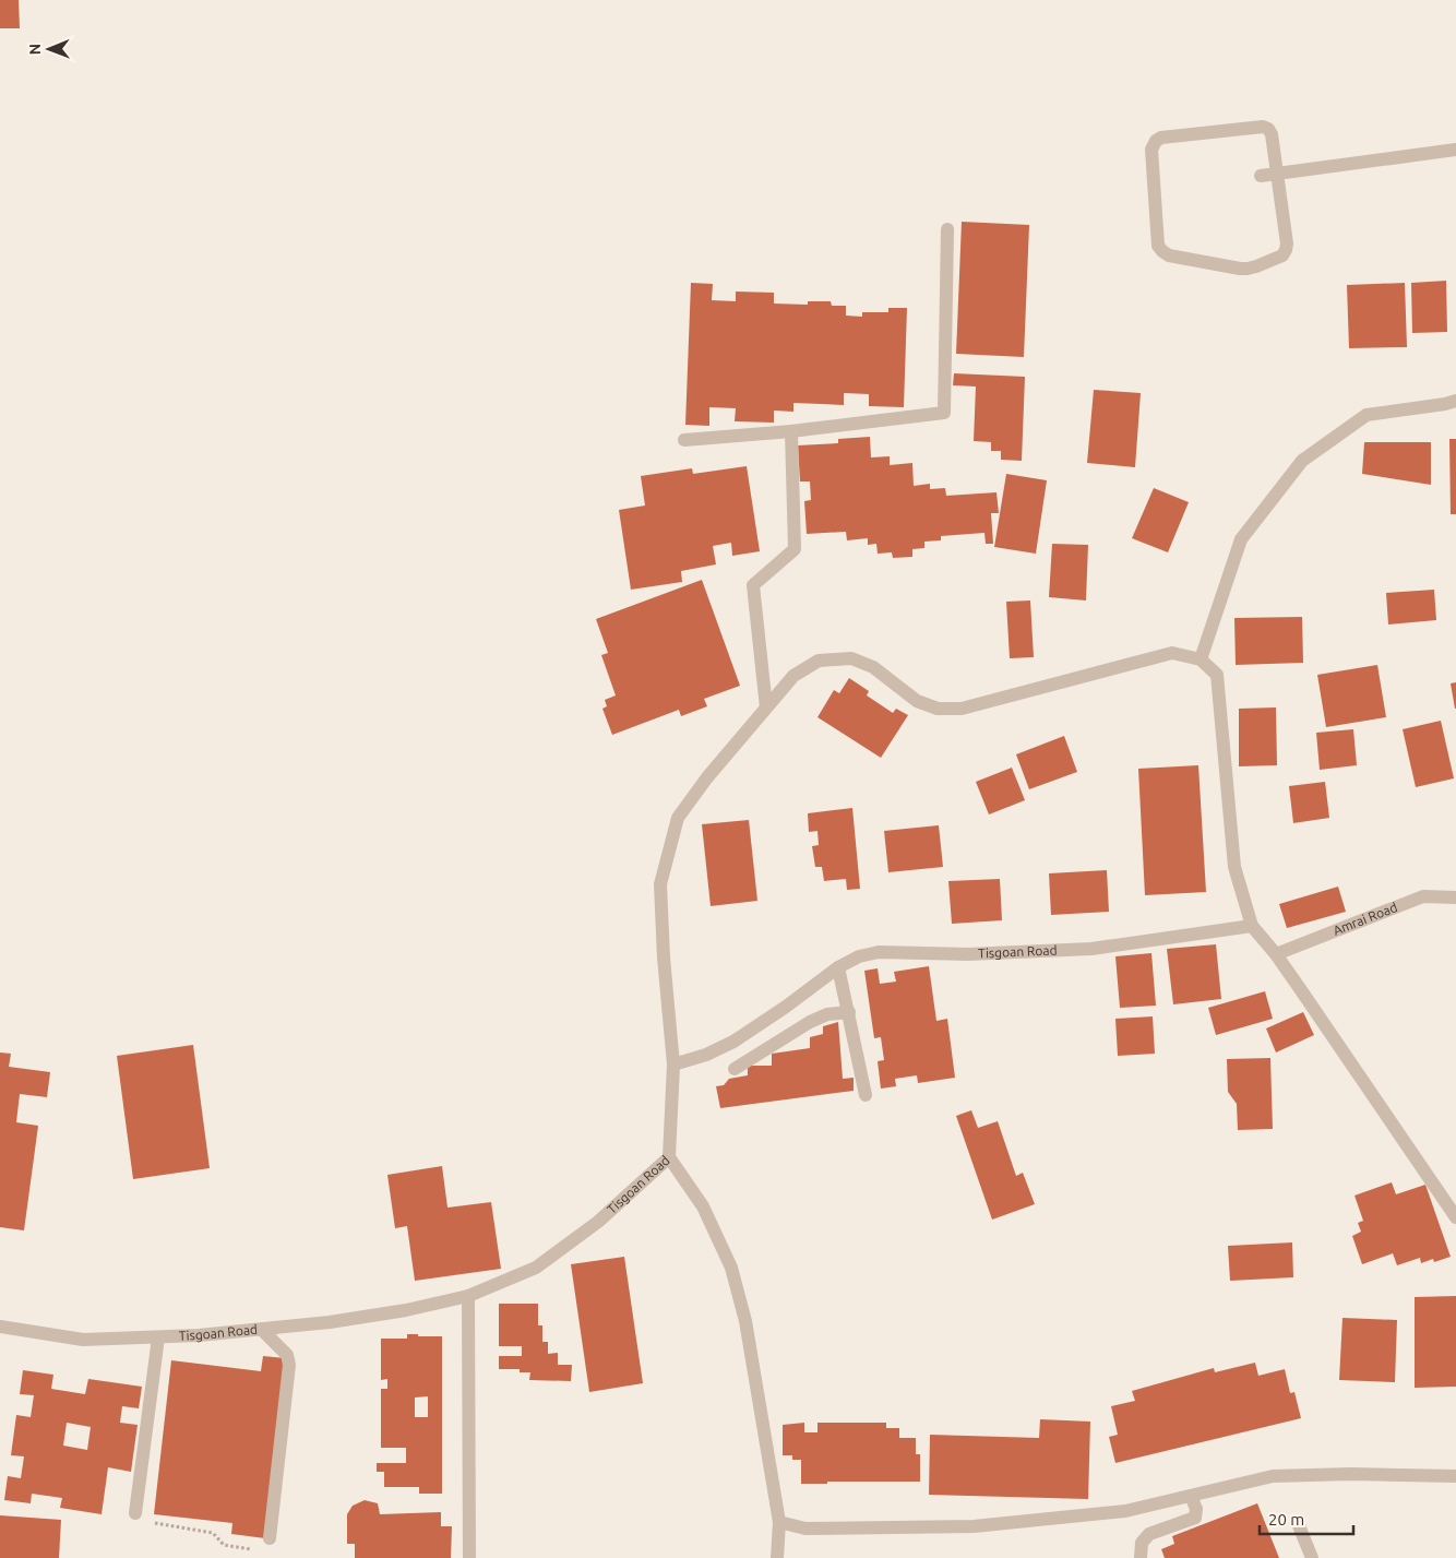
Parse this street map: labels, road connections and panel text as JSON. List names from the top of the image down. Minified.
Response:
{"streets":{"street":["Amrai Road","Tisgoan Road"]},"scale_bar":"20 m","north":"left"}
